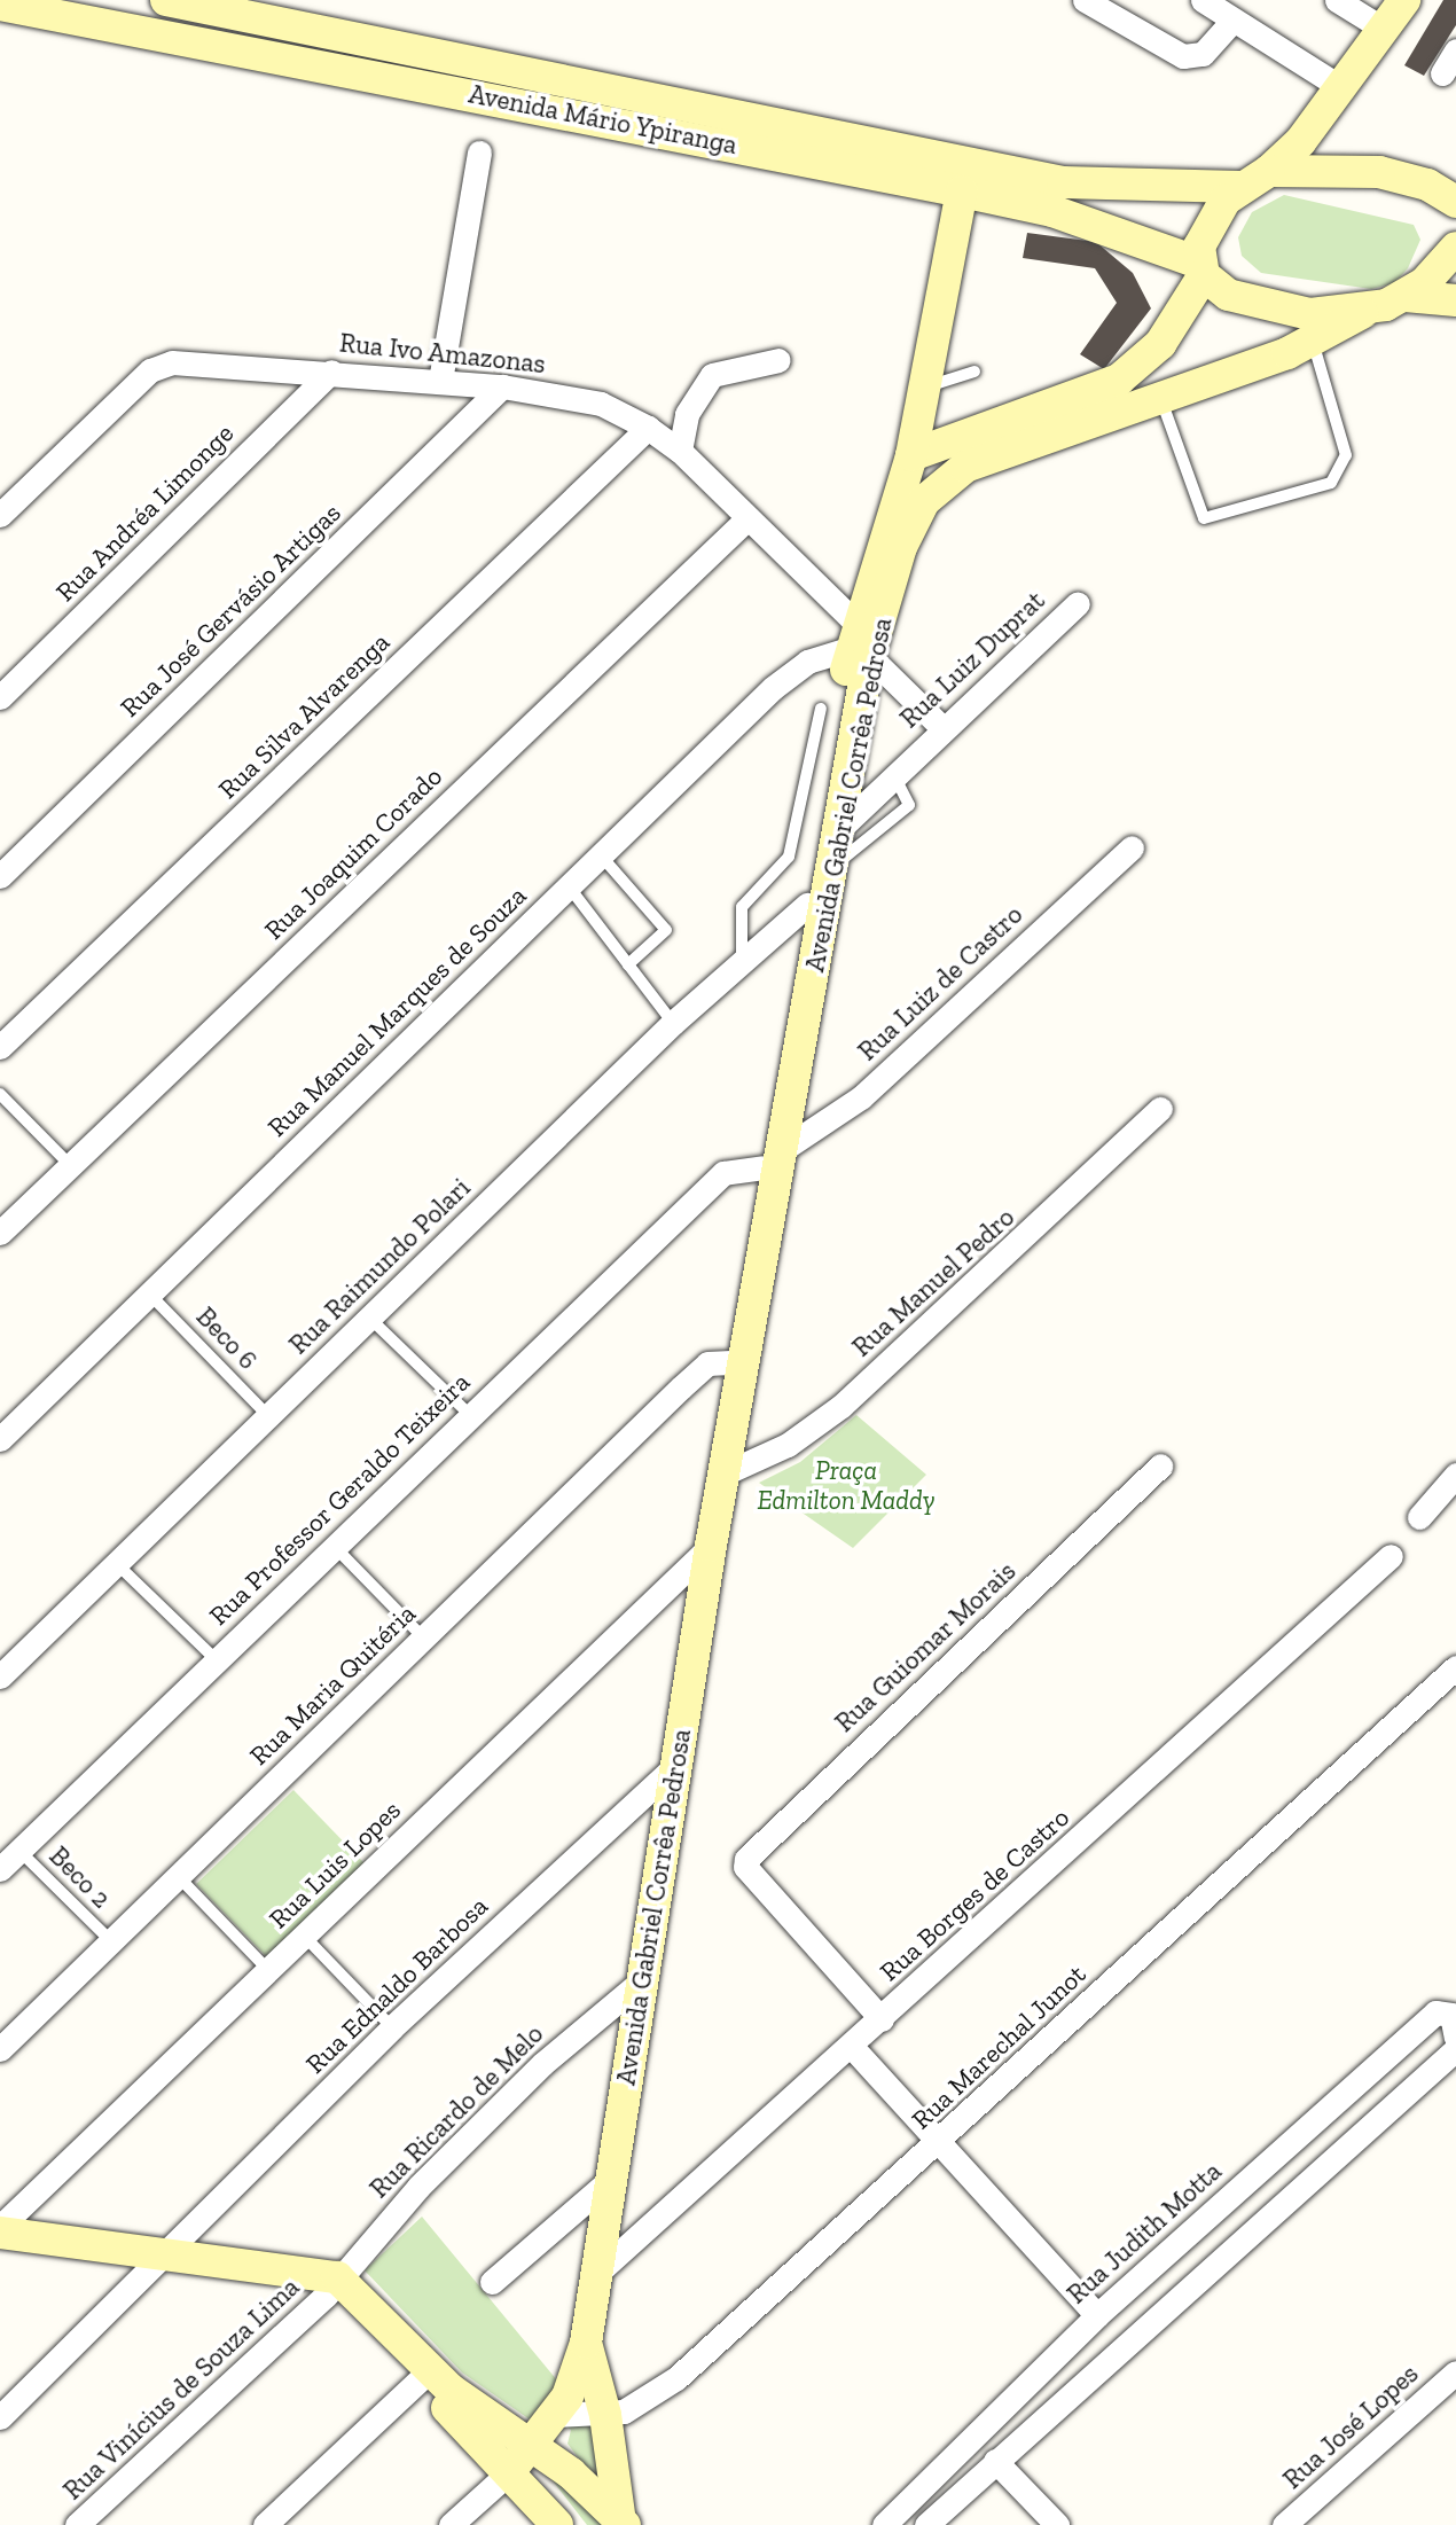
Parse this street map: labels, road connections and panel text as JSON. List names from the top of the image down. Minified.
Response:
{"streets":{"street":["Avenida Mário Ypiranga","Rua Ivo Amazonas","Rua Andréa Limonge","Rua José Gervásio Artigas","Rua Luiz Duprat","Rua Silva Alvarenga","Avenida Gabriel Corrêa Pedrosa","Rua Joaquim Corado","Rua Luiz de Castro","Rua Manuel Marques de Souza","Rua Raimundo Polari","Rua Manuel Pedro","Rua Professor Geraldo Teixeira","Rua Guiomar Morais","Rua Maria Quitéria","Rua Luis Lopes","Rua Borges de Castro","Rua Ednaldo Barbosa","Rua Marechal Junot","Rua Ricardo de Melo","Rua Judith Motta","Rua Vinícius de Souza Lima","Rua José Lopes"],"lane":["Beco 6","Beco 2"]},"crossings":[["Avenida Mário Ypiranga","Avenida Gabriel Corrêa Pedrosa"],["Rua Ivo Amazonas","Rua Andréa Limonge"],["Rua Ivo Amazonas","Rua José Gervásio Artigas"],["Rua Ivo Amazonas","Rua Luiz Duprat"],["Rua Ivo Amazonas","Rua Silva Alvarenga"],["Rua Ivo Amazonas","Avenida Gabriel Corrêa Pedrosa"],["Rua Ivo Amazonas","Rua Joaquim Corado"],["Rua Ivo Amazonas","Rua Manuel Marques de Souza"],["Rua Luiz Duprat","Avenida Gabriel Corrêa Pedrosa"],["Avenida Gabriel Corrêa Pedrosa","Rua Luiz de Castro"],["Avenida Gabriel Corrêa Pedrosa","Rua Manuel Marques de Souza"],["Avenida Gabriel Corrêa Pedrosa","Rua Raimundo Polari"],["Avenida Gabriel Corrêa Pedrosa","Rua Manuel Pedro"],["Avenida Gabriel Corrêa Pedrosa","Rua Professor Geraldo Teixeira"],["Avenida Gabriel Corrêa Pedrosa","Rua Maria Quitéria"],["Avenida Gabriel Corrêa Pedrosa","Rua Luis Lopes"],["Avenida Gabriel Corrêa Pedrosa","Rua Borges de Castro"],["Avenida Gabriel Corrêa Pedrosa","Rua Ednaldo Barbosa"],["Avenida Gabriel Corrêa Pedrosa","Rua Marechal Junot"],["Avenida Gabriel Corrêa Pedrosa","Rua Ricardo de Melo"],["Rua Luiz de Castro","Rua Professor Geraldo Teixeira"],["Rua Manuel Marques de Souza","Beco 6"],["Rua Raimundo Polari","Beco 6"],["Rua Professor Geraldo Teixeira","Beco 2"],["Rua Guiomar Morais","Rua Borges de Castro"],["Rua Maria Quitéria","Beco 2"],["Rua Ricardo de Melo","Rua Vinícius de Souza Lima"]],"parks":["Praça Edmilton Maddy"]}
